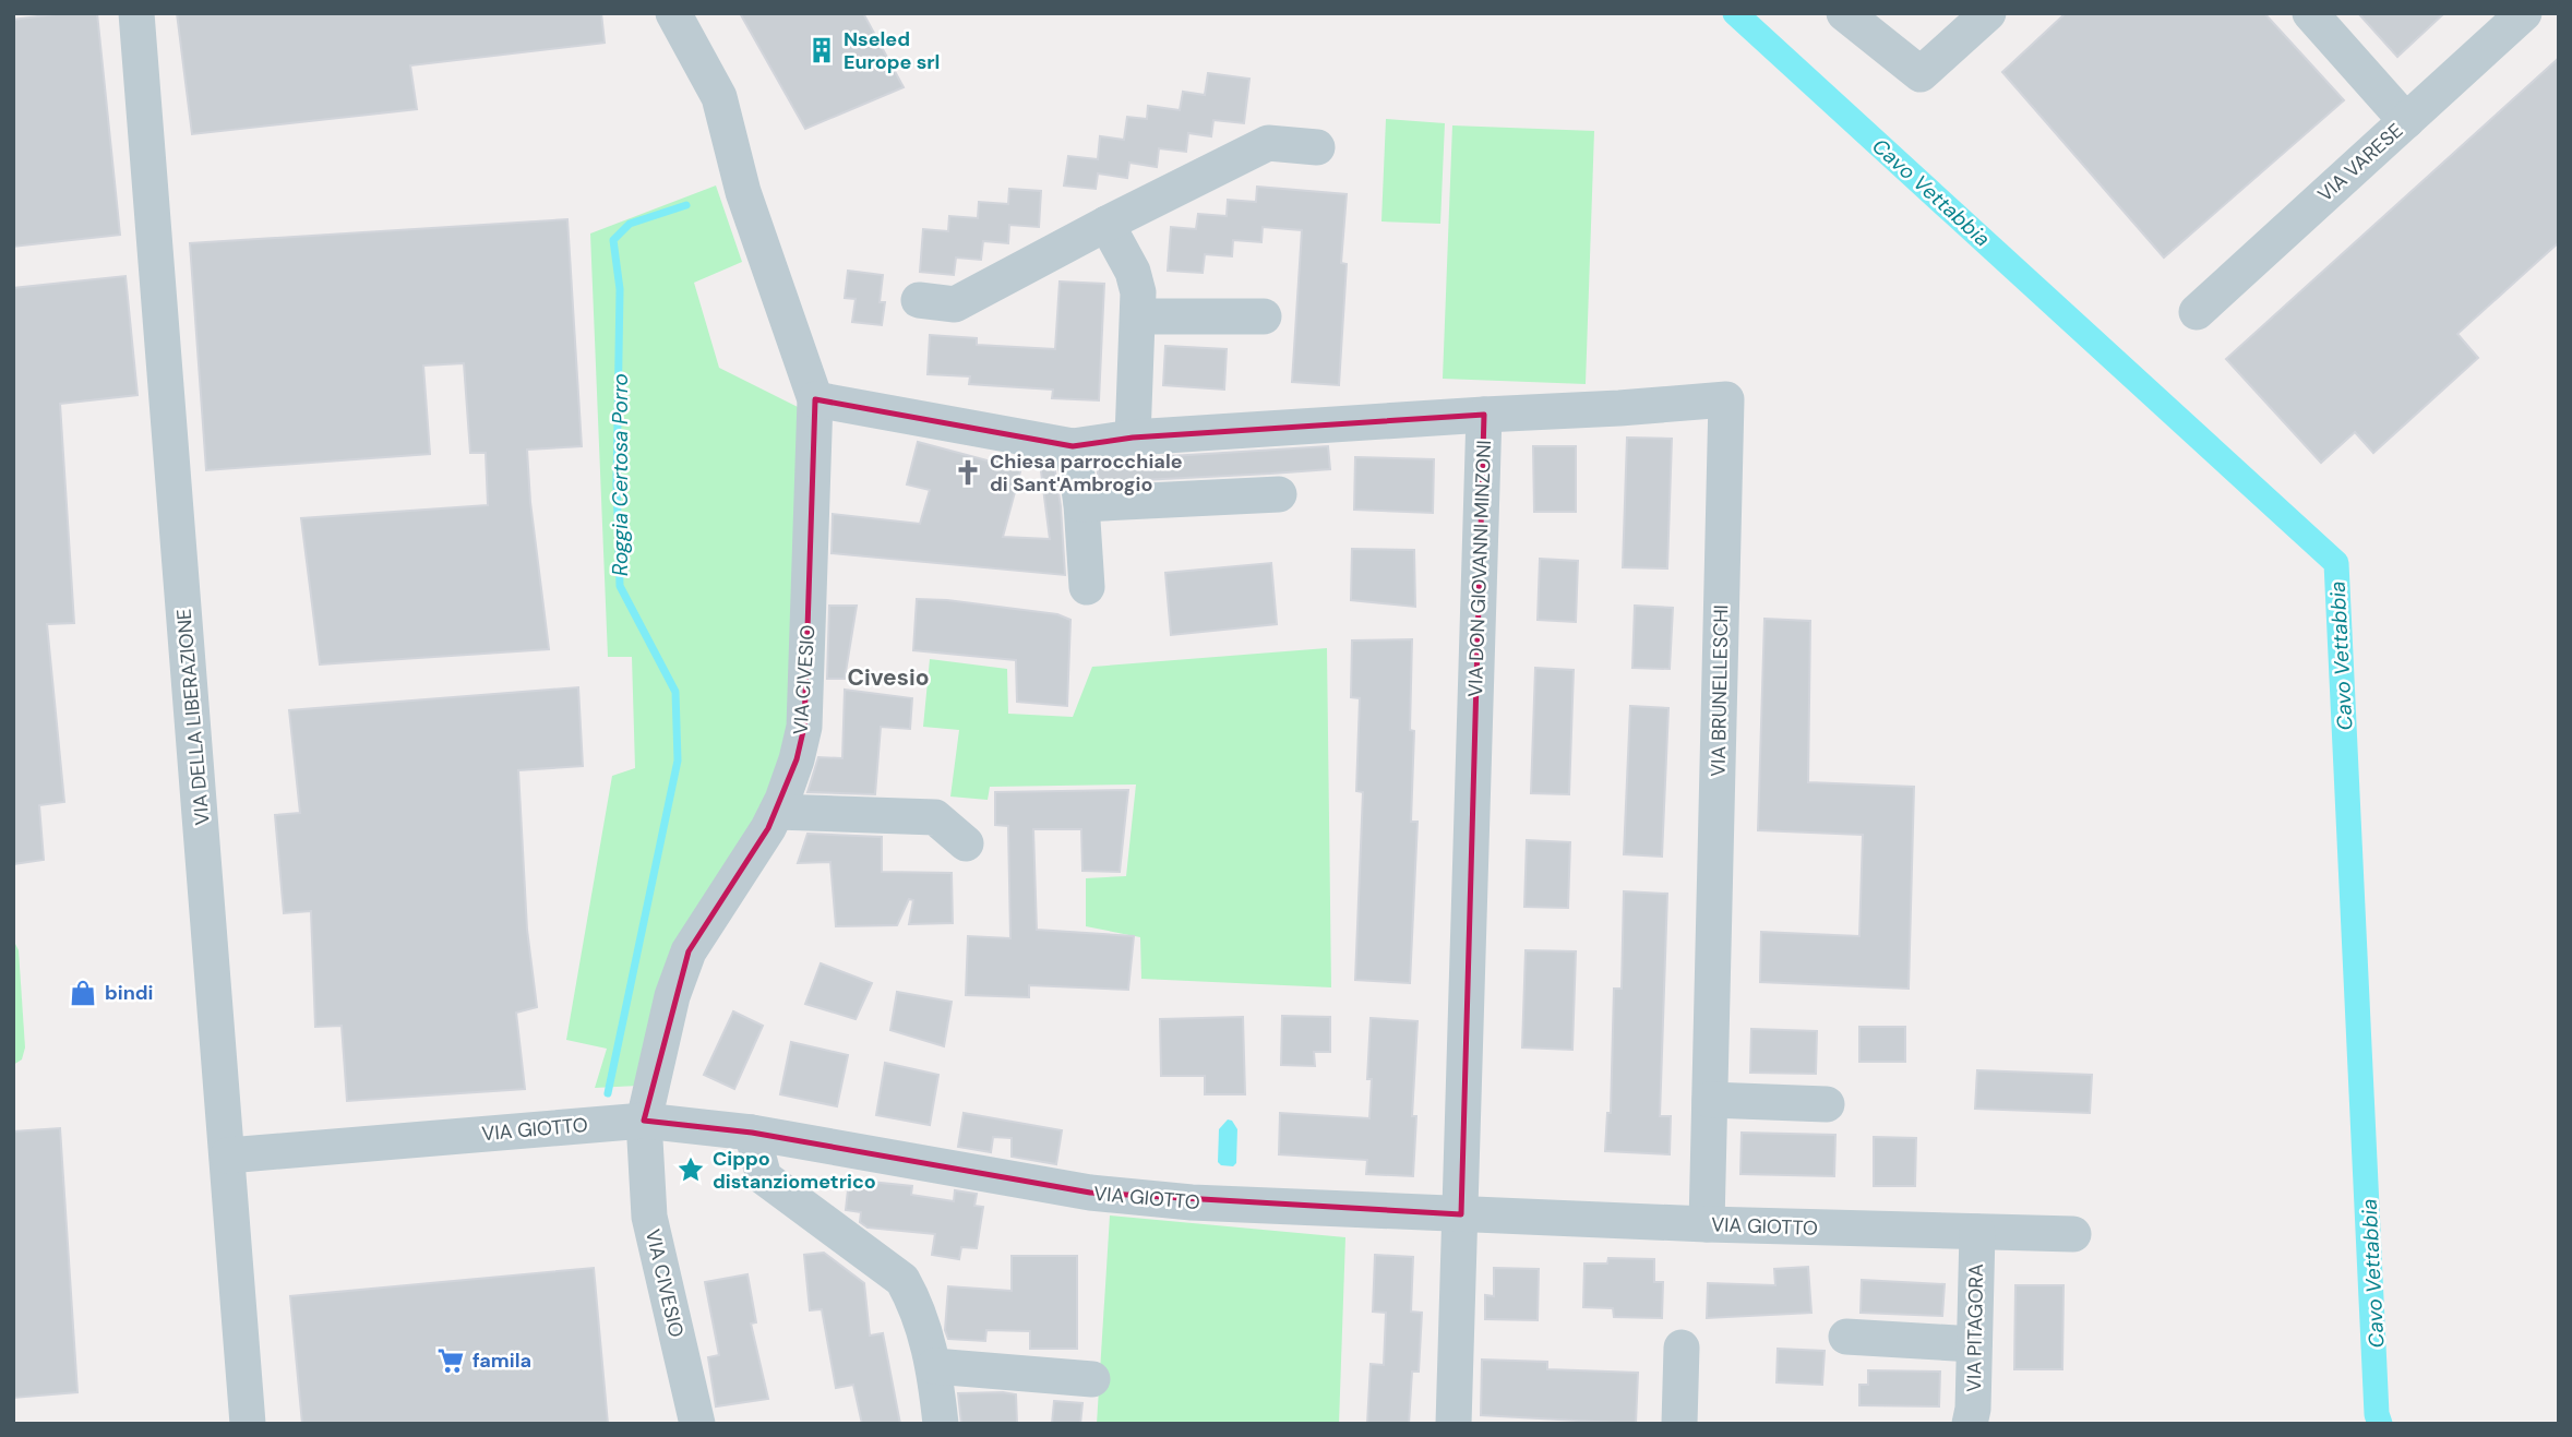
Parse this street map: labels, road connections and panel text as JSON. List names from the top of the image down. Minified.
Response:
{"streets":{"street":["VIA VARESE","VIA DON GIOVANNI MINZONI","VIA CIVESIO","VIA BRUNELLESCHI","VIA DELLA LIBERAZIONE","VIA GIOTTO","VIA PITAGORA"]},"crossings":[["VIA DON GIOVANNI MINZONI","VIA CIVESIO"],["VIA DON GIOVANNI MINZONI","VIA BRUNELLESCHI"],["VIA DON GIOVANNI MINZONI","VIA GIOTTO"],["VIA CIVESIO","VIA GIOTTO"],["VIA BRUNELLESCHI","VIA GIOTTO"],["VIA DELLA LIBERAZIONE","VIA GIOTTO"],["VIA GIOTTO","VIA PITAGORA"]],"districts":["Civesio"],"water":["Cavo Vettabbia","Roggia Certosa Porro"],"places":{"building":["Nseled Europe srl"],"church":["Chiesa parrocchiale di Sant'Ambrogio"],"shop":["bindi"],"place":["Cippo distanziometrico"],"supermarket":["famila"]}}
